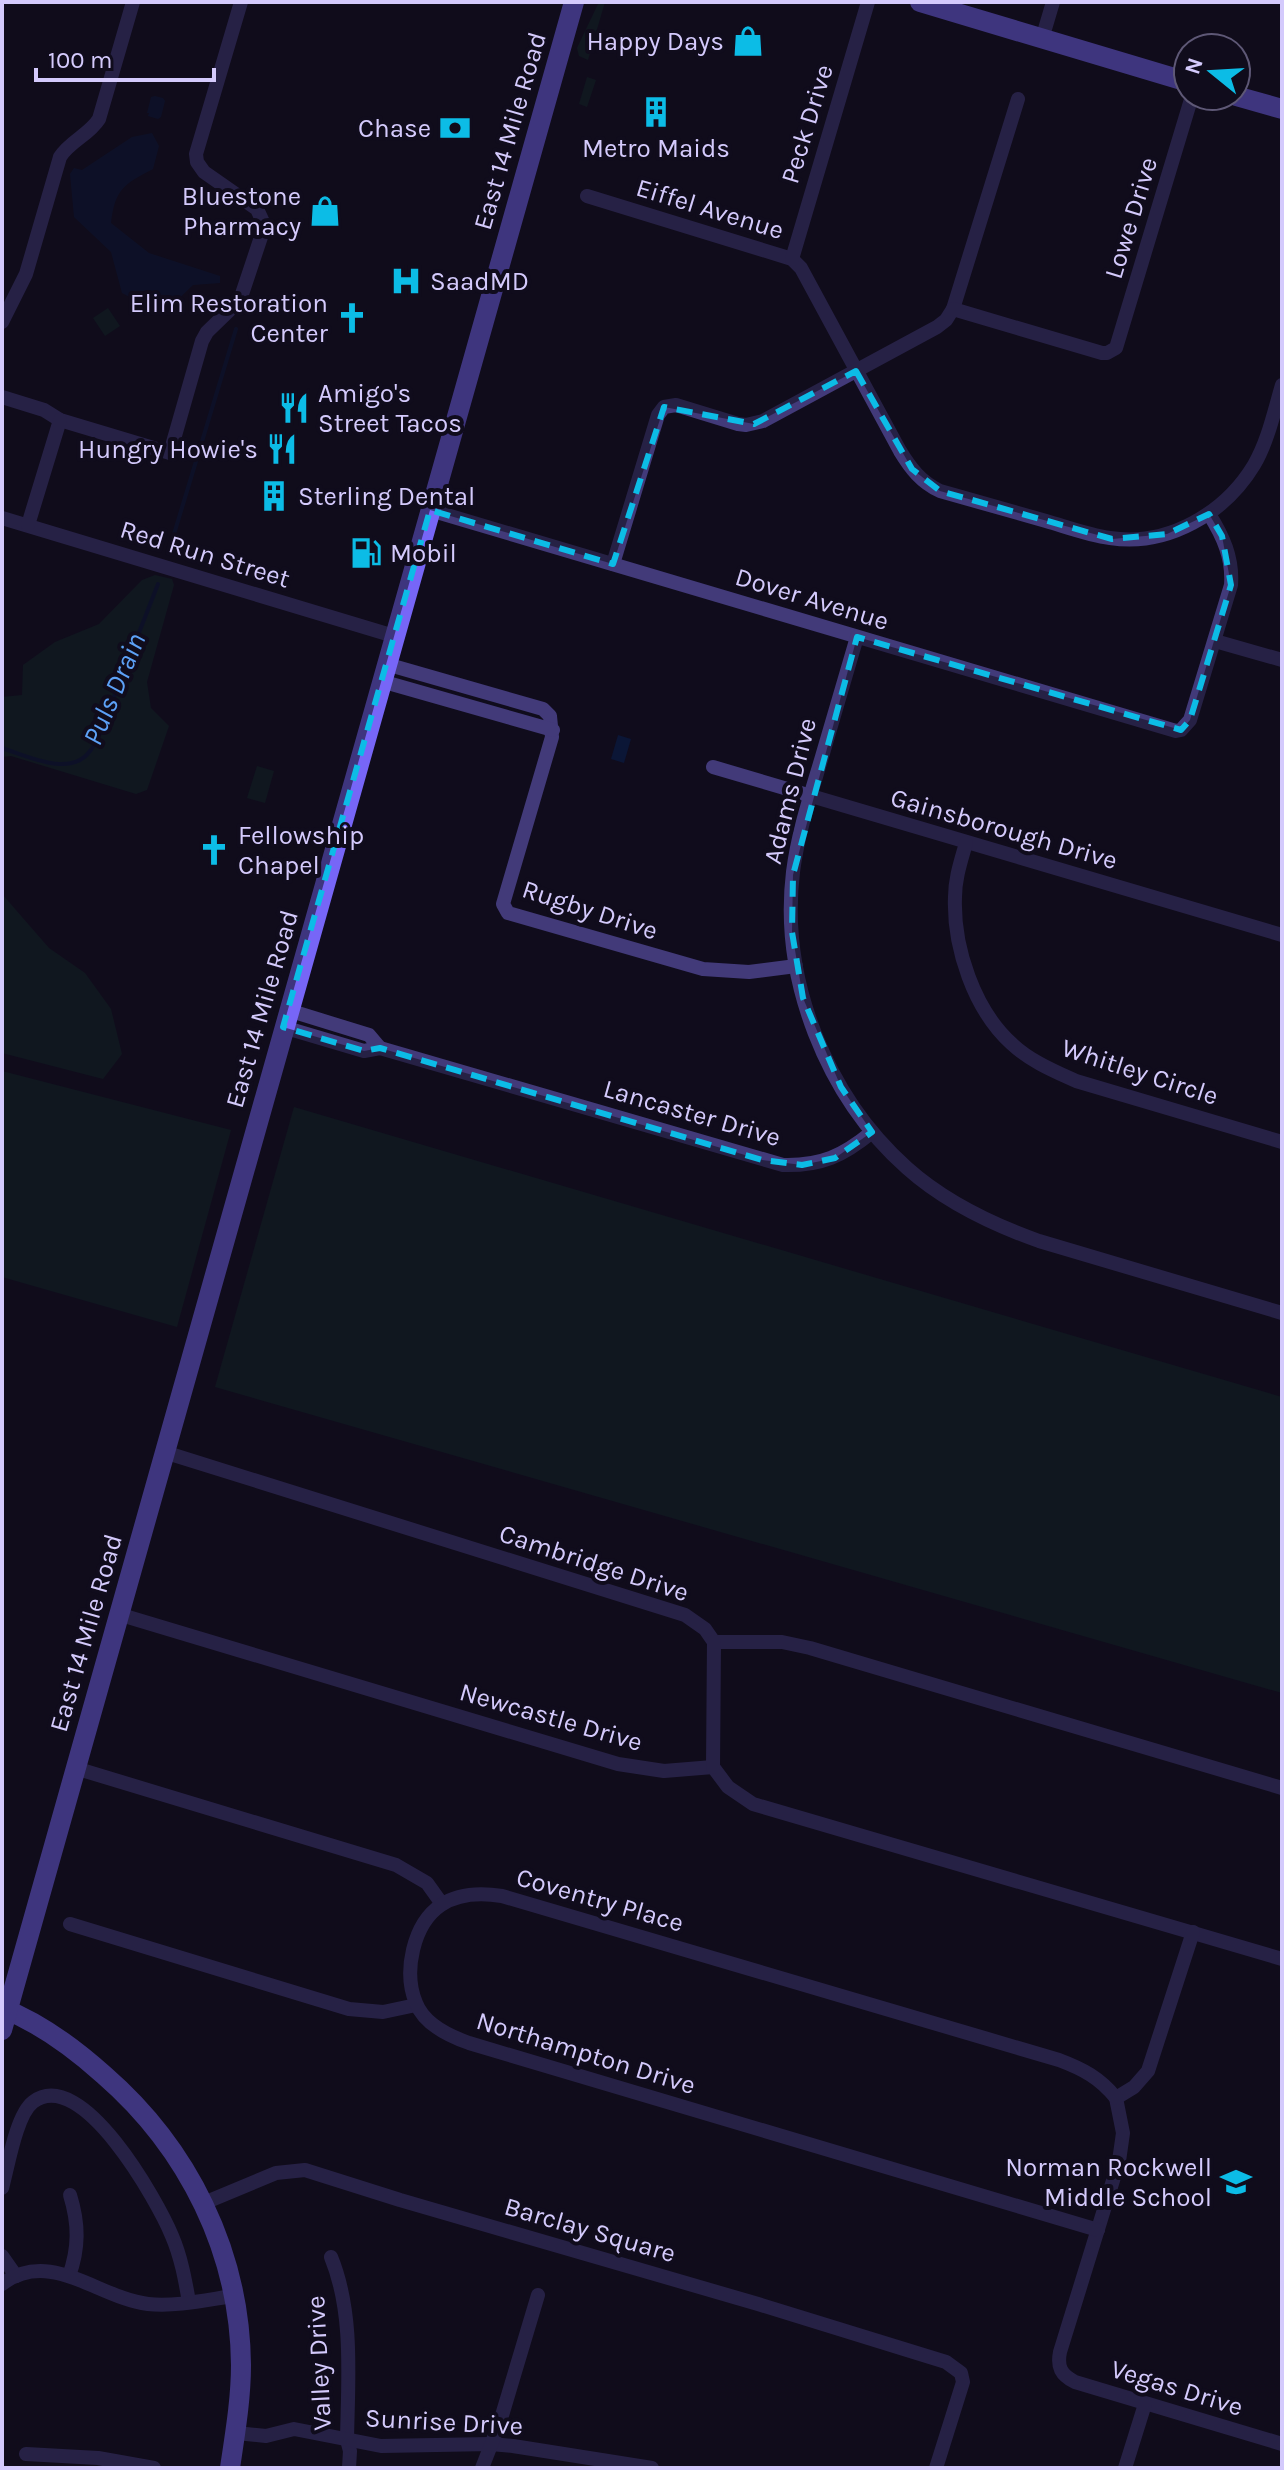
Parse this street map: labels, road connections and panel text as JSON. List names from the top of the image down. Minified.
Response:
{"streets":{"main road":["East 14 Mile Road"],"street":["Peck Drive","Eiffel Avenue","Lowe Drive","Red Run Street","Dover Avenue","Adams Drive","Gainsborough Drive","Rugby Drive","Whitley Circle","Lancaster Drive","Cambridge Drive","Newcastle Drive","Coventry Place","Northampton Drive","Barclay Square","Valley Drive","Vegas Drive","Sunrise Drive"]},"crossings":[["Peck Drive","Eiffel Avenue"],["East 14 Mile Road","Red Run Street"],["East 14 Mile Road","Dover Avenue"],["East 14 Mile Road","Rugby Drive"],["East 14 Mile Road","Lancaster Drive"],["East 14 Mile Road","Cambridge Drive"],["East 14 Mile Road","Newcastle Drive"],["Dover Avenue","Adams Drive"],["Adams Drive","Gainsborough Drive"],["Adams Drive","Rugby Drive"],["Adams Drive","Lancaster Drive"],["Gainsborough Drive","Whitley Circle"],["Northampton Drive","Vegas Drive"],["Valley Drive","Sunrise Drive"]],"water":["Puls Drain"],"places":{"shop":["Happy Days","Bluestone Pharmacy"],"building":["Metro Maids","Sterling Dental"],"bank":["Chase"],"hospital":["SaadMD"],"church":["Elim Restoration Center","Fellowship Chapel"],"restaurant":["Amigo's Street Tacos","Hungry Howie's"],"fuel station":["Mobil"],"school or university":["Norman Rockwell Middle School"]},"scale_bar":"100 m","north":"left"}
